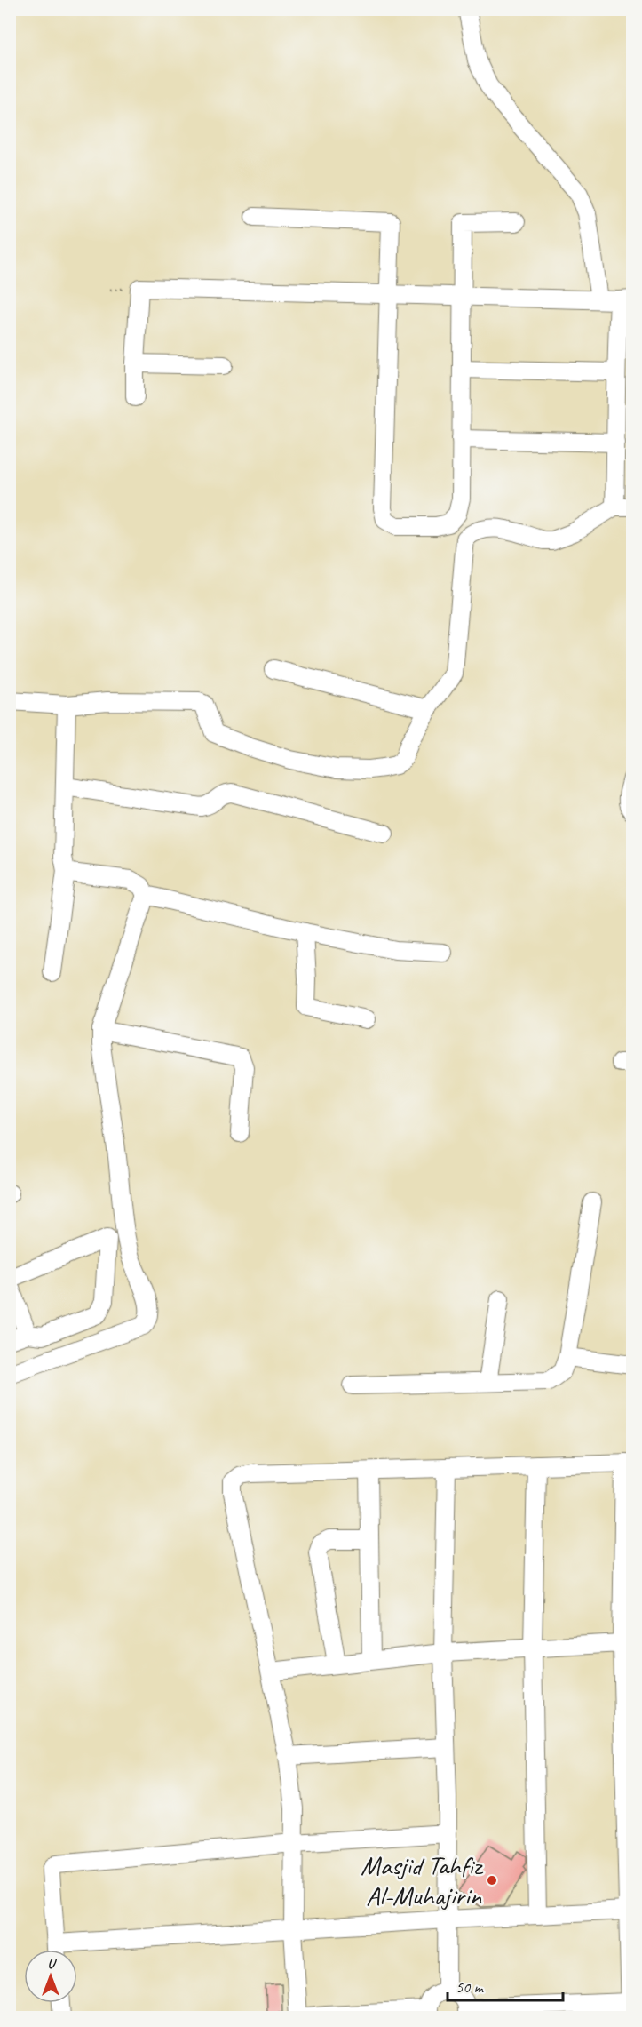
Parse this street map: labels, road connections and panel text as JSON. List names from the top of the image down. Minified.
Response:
{"places":["Masjid Tahfiz Al-Muhajirin"],"scale_bar":"50 m","north":"top"}
